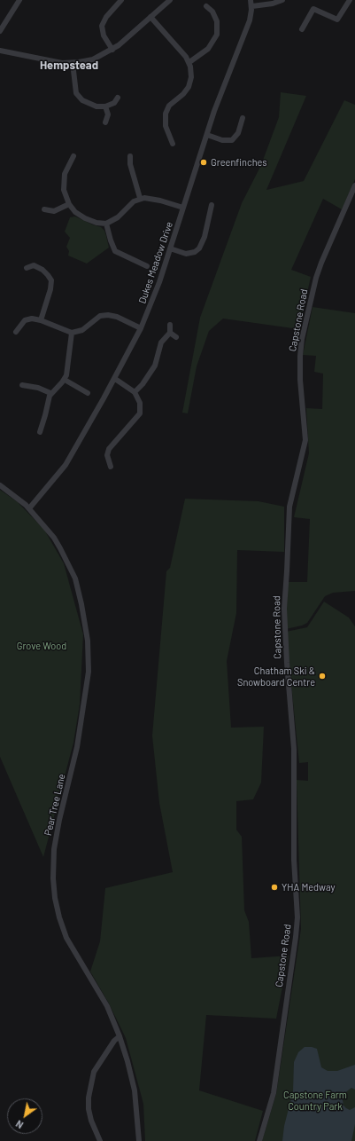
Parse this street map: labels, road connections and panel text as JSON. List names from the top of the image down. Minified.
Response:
{"streets":{"street":["Dukes Meadow Drive","Capstone Road","Pear Tree Lane"]},"crossings":[["Dukes Meadow Drive","Pear Tree Lane"]],"districts":["Hempstead"],"parks":["Grove Wood","Capstone Farm Country Park"],"places":["Greenfinches","Chatham Ski & Snowboard Centre","YHA Medway"],"north":"bottom left"}
